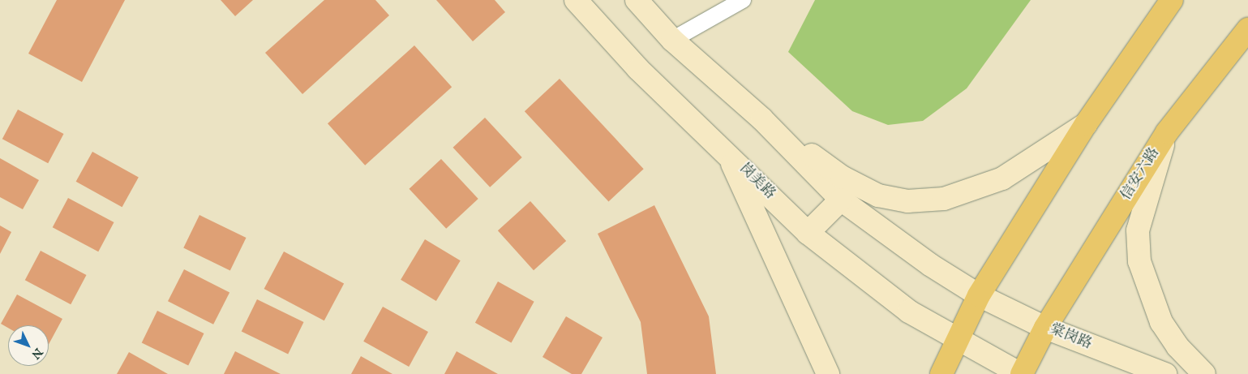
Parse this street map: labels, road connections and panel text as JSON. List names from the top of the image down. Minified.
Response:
{"streets":{"main road":["信安六路","岗美路","棠岗路"]},"crossings":[["信安六路","棠岗路"]],"north":"bottom right"}
